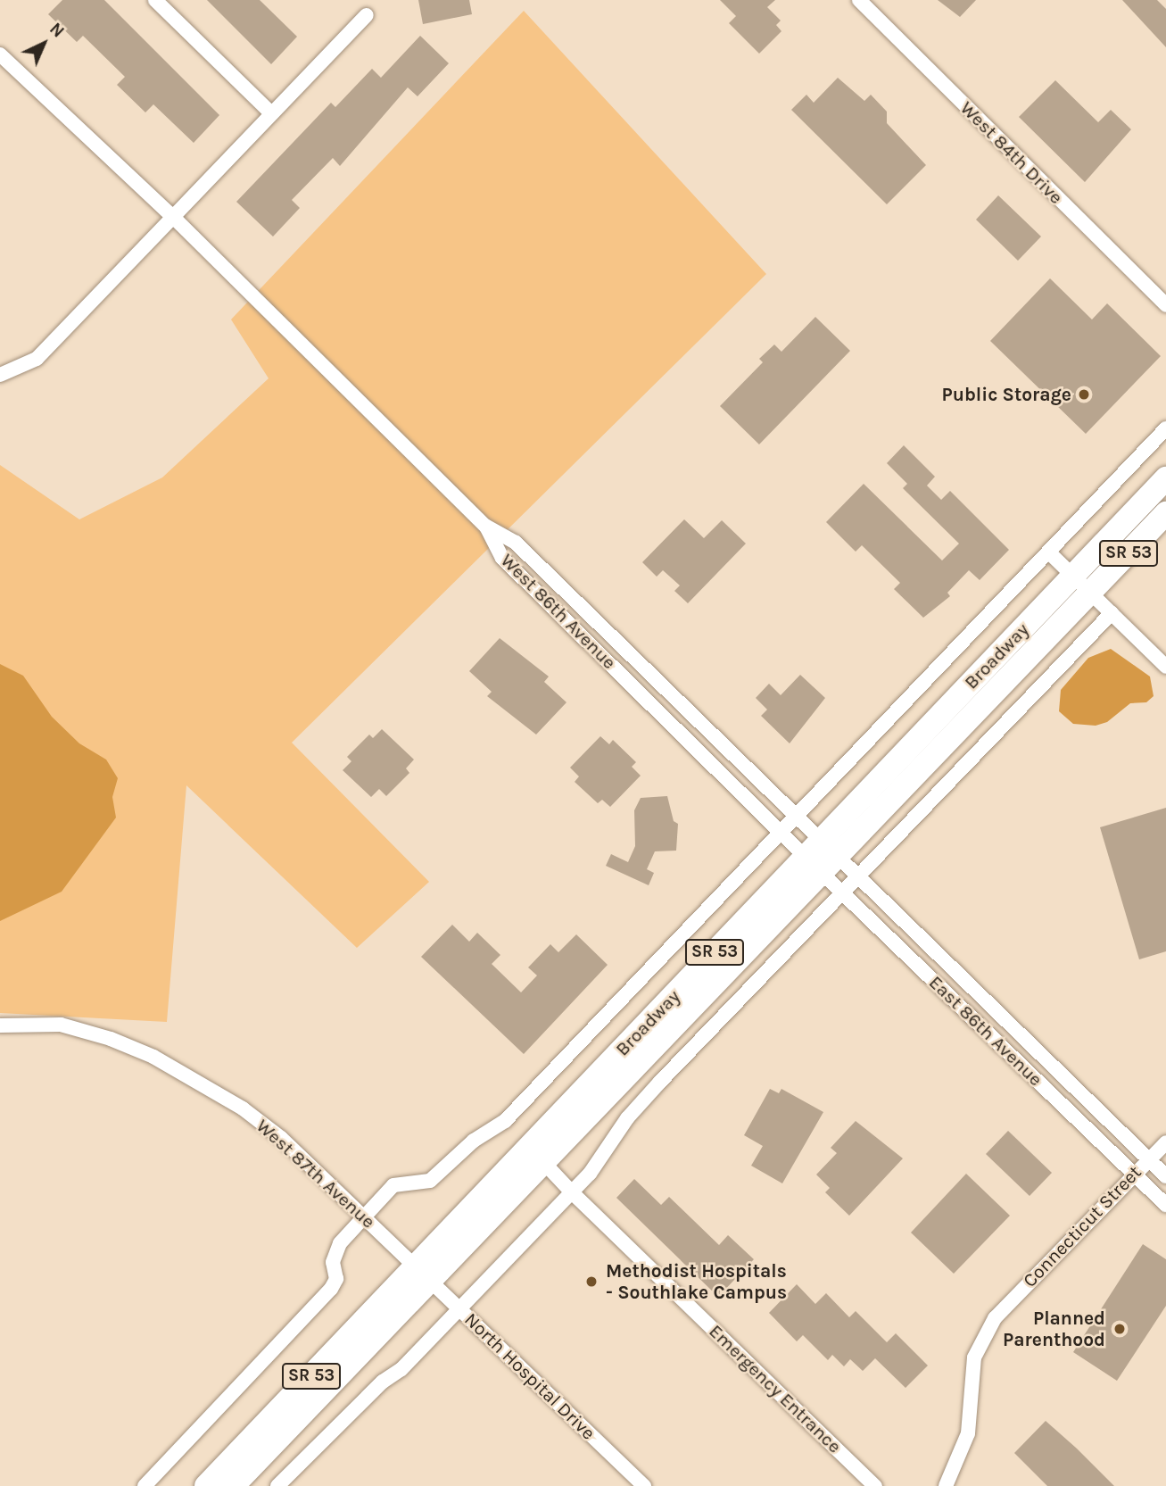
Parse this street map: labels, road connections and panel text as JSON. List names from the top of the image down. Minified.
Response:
{"streets":{"main road":["SR 53","Broadway"],"street":["West 84th Drive","West 86th Avenue","East 86th Avenue","West 87th Avenue","Connecticut Street","North Hospital Drive","Emergency Entrance"]},"crossings":[["West 86th Avenue","Broadway"],["West 86th Avenue","East 86th Avenue"],["Broadway","East 86th Avenue"],["Broadway","West 87th Avenue"],["Broadway","North Hospital Drive"],["Broadway","Emergency Entrance"],["East 86th Avenue","Connecticut Street"],["West 87th Avenue","North Hospital Drive"]],"places":["Public Storage","Methodist Hospitals - Southlake Campus","Planned Parenthood"],"north":"top right"}
